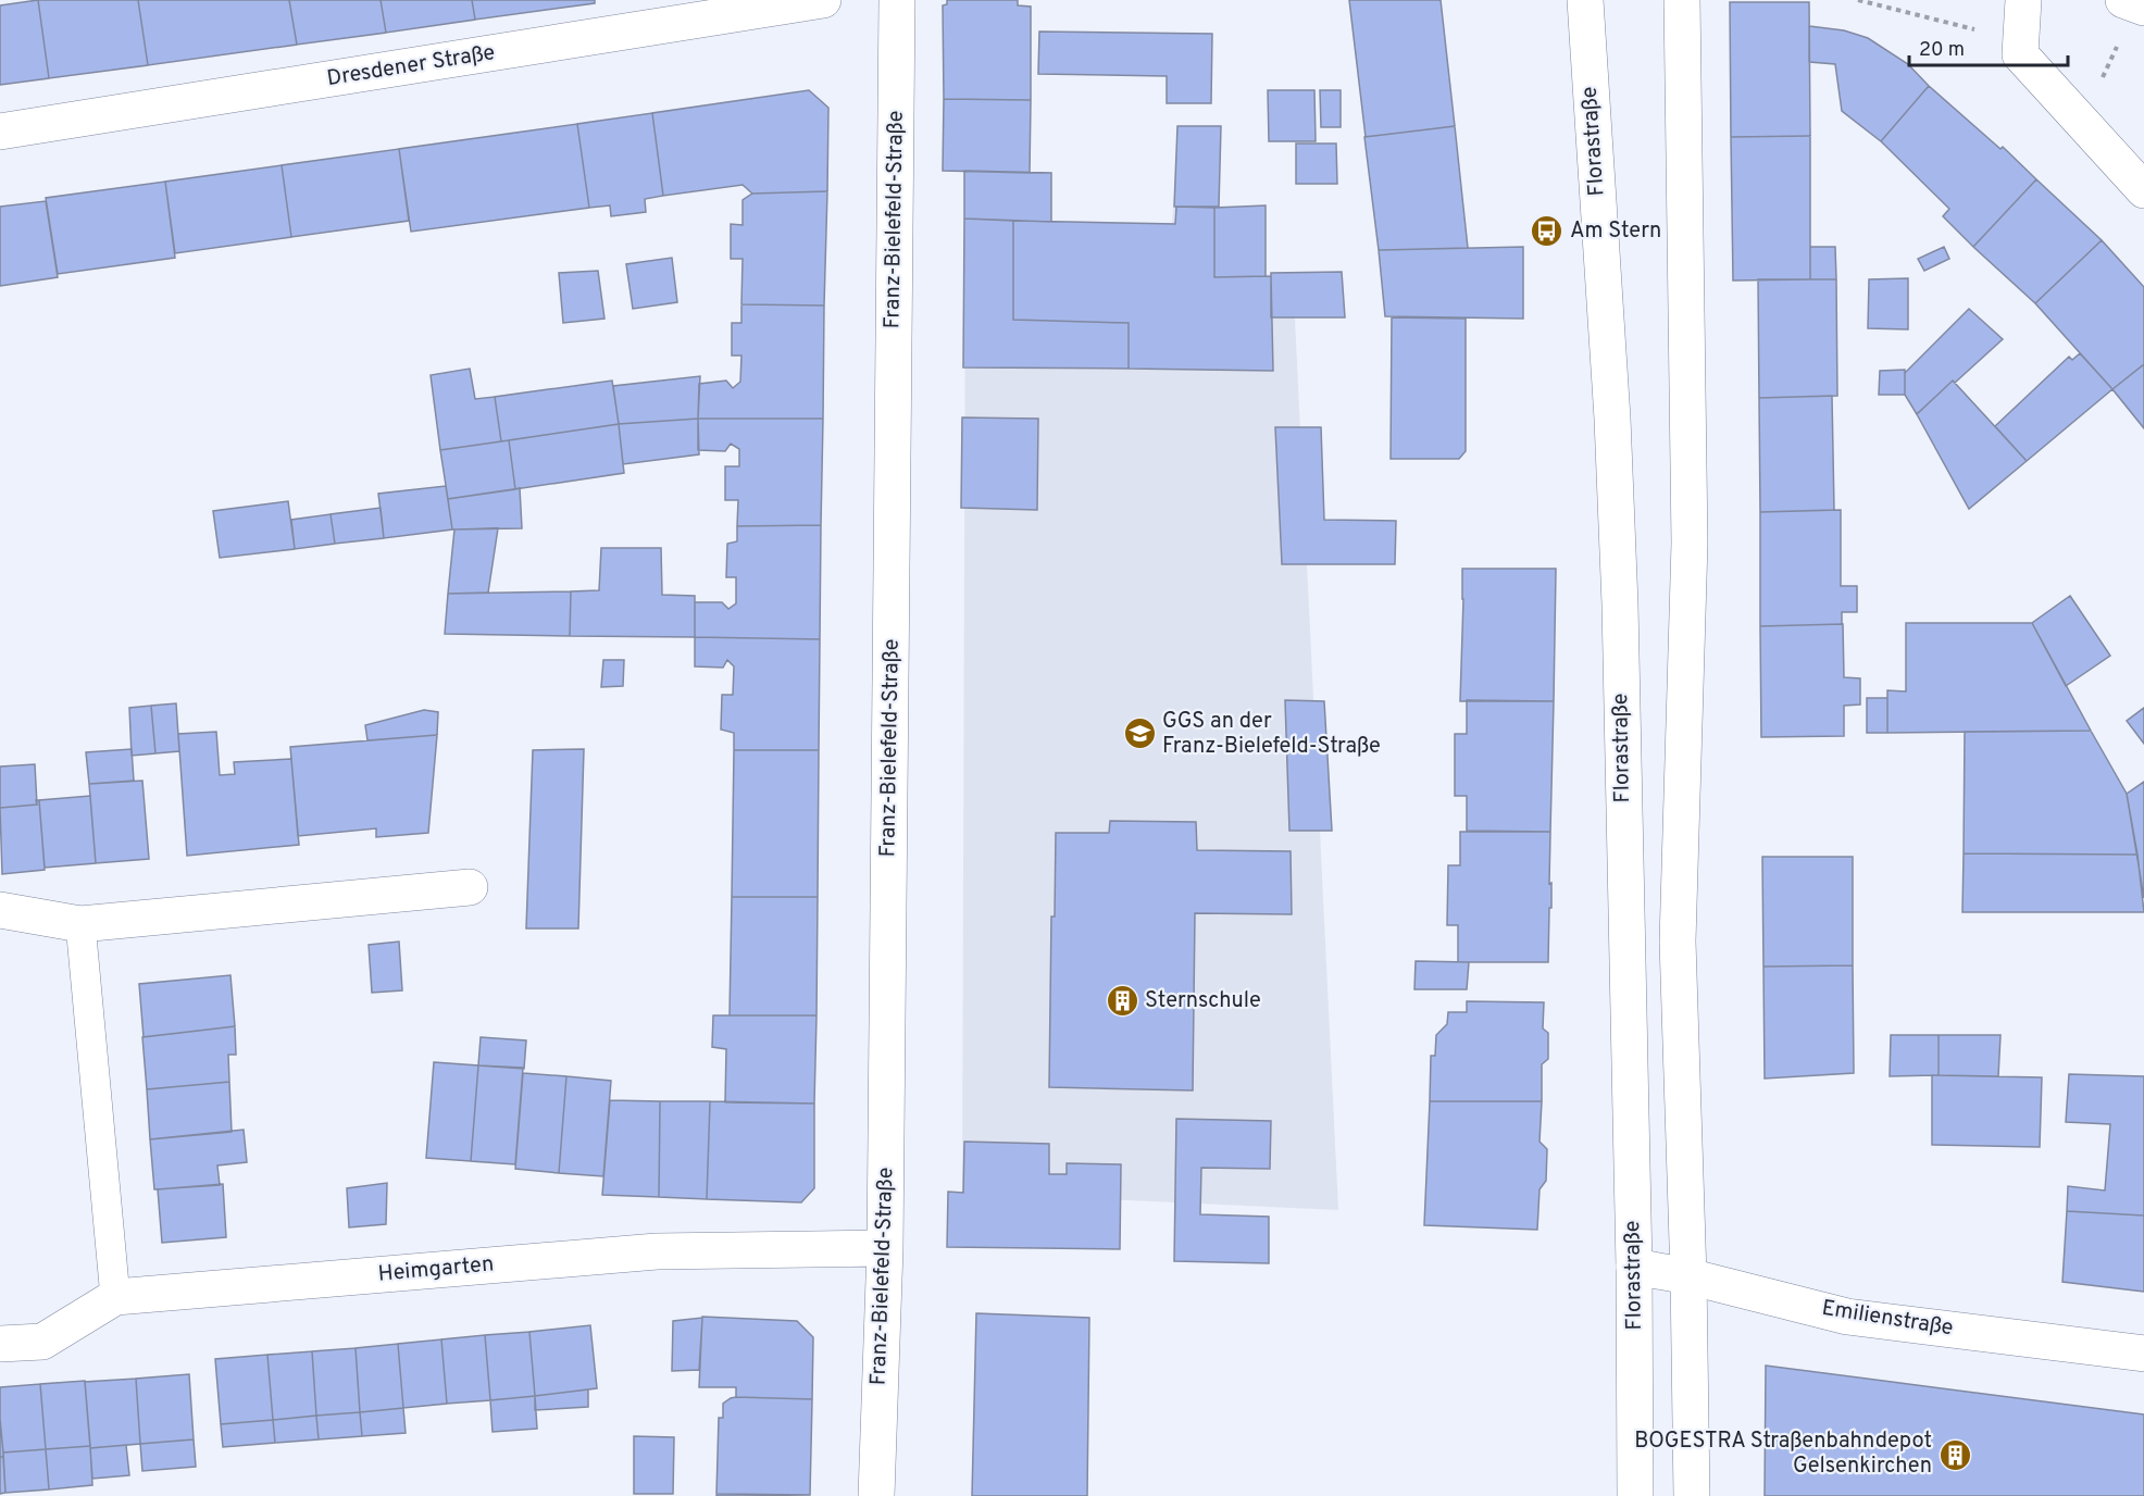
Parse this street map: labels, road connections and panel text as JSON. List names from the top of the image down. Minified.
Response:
{"streets":{"street":["Dresdener Straße","Florastraße","Franz-Bielefeld-Straße","Heimgarten","Emilienstraße"]},"crossings":[["Florastraße","Emilienstraße"],["Franz-Bielefeld-Straße","Heimgarten"]],"places":{"bus stop":["Am Stern"],"school or university":["GGS an der Franz-Bielefeld-Straße"],"building":["Sternschule","BOGESTRA Straßenbahndepot Gelsenkirchen"]},"scale_bar":"20 m"}
